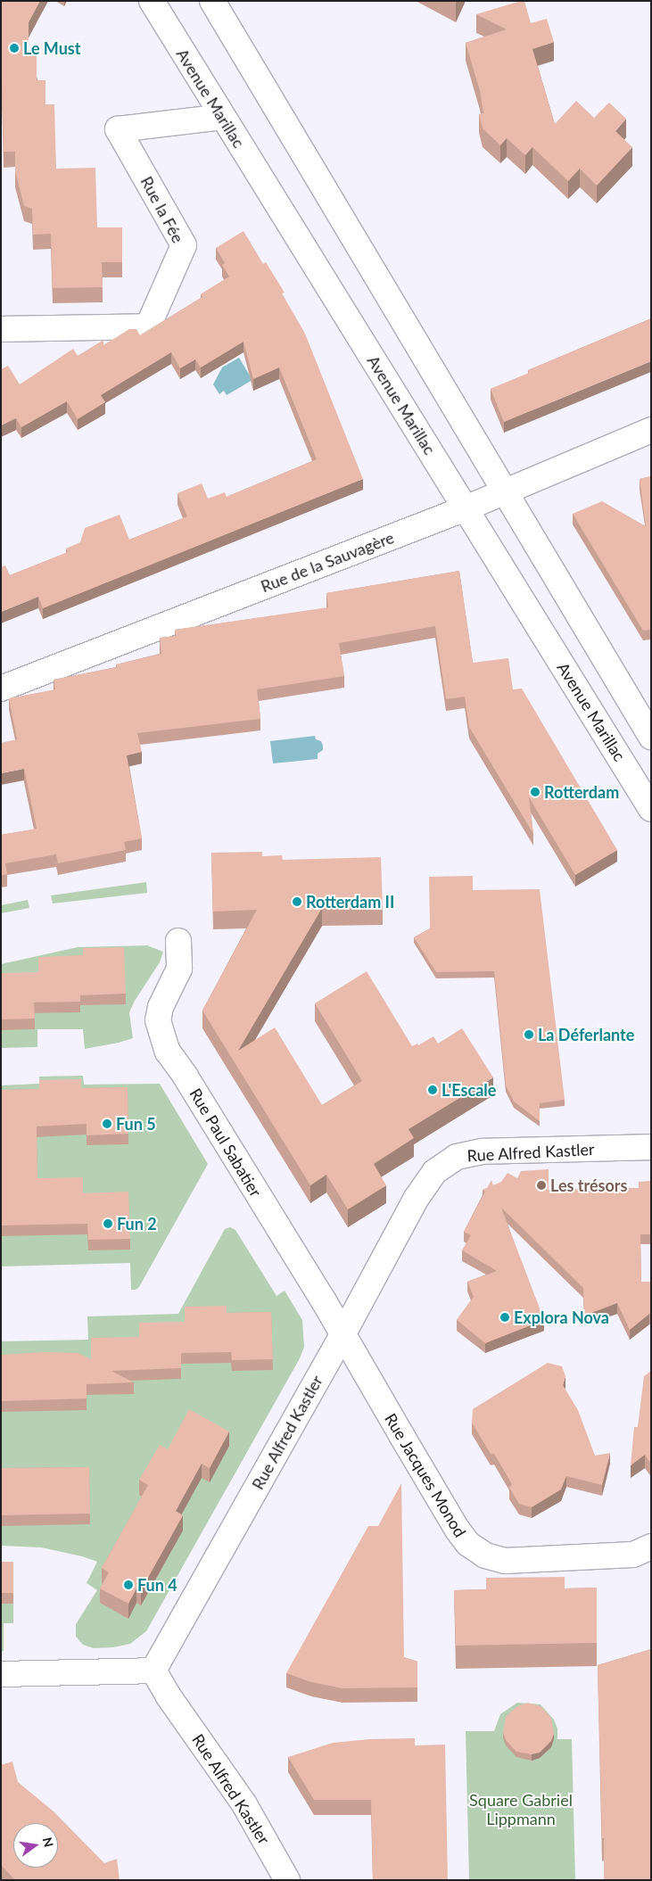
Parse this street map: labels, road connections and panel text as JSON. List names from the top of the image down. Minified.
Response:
{"streets":{"street":["Avenue Marillac","Rue la Fée","Rue de la Sauvagère","Rue Paul Sabatier","Rue Alfred Kastler","Rue Jacques Monod"]},"crossings":[["Avenue Marillac","Rue la Fée"],["Avenue Marillac","Rue de la Sauvagère"],["Rue Paul Sabatier","Rue Alfred Kastler"],["Rue Paul Sabatier","Rue Jacques Monod"],["Rue Alfred Kastler","Rue Jacques Monod"]],"parks":["Square Gabriel Lippmann"],"places":["Le Must","Rotterdam","Rotterdam II","La Déferlante","L'Escale","Fun 5","Les trésors","Fun 2","Explora Nova","Fun 4"],"north":"right"}
